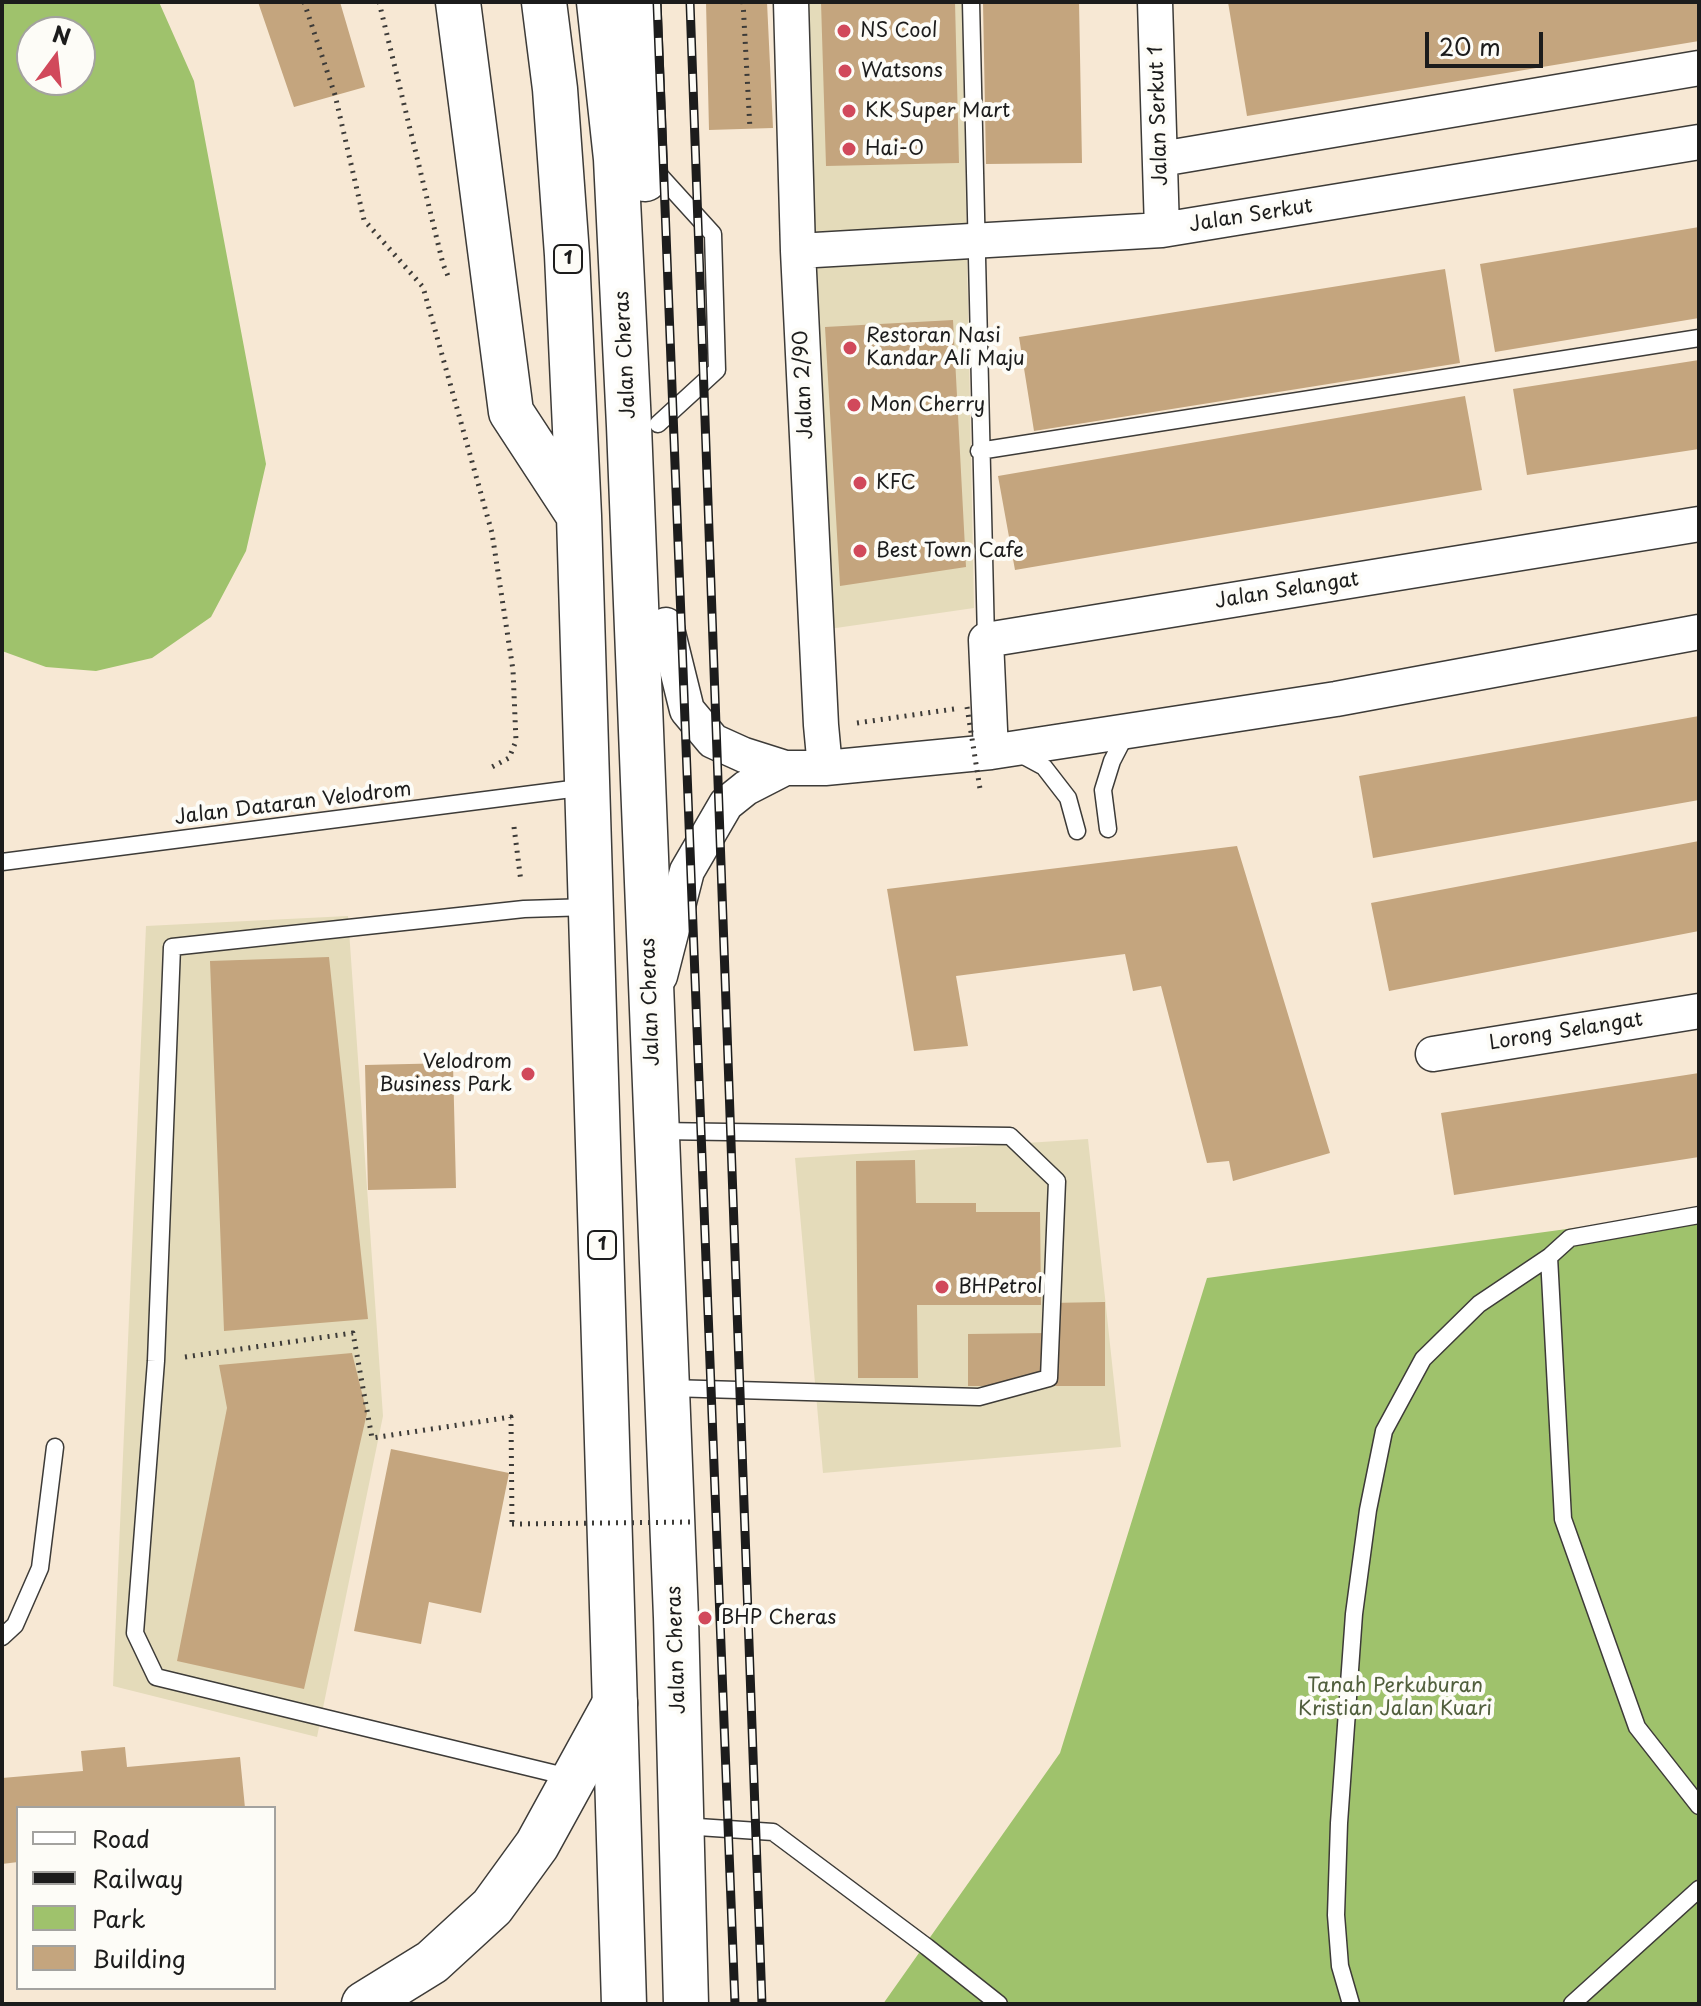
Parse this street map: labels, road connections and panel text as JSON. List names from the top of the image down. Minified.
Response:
{"streets":{"main road":["1","Jalan Cheras"],"street":["Jalan Serkut 1","Jalan Serkut","Jalan 2/90","Jalan Selangat","Lorong Selangat"],"lane":["Jalan Dataran Velodrom"]},"crossings":[["Jalan Serkut 1","Jalan Serkut"],["Jalan Serkut","Jalan 2/90"],["1","Jalan Dataran Velodrom"]],"parks":["Tanah Perkuburan Kristian Jalan Kuari"],"places":["NS Cool","Watsons","KK Super Mart","Hai-O","Restoran Nasi Kandar Ali Maju","Mon Cherry","KFC","Best Town Cafe","Velodrom Business Park","BHPetrol","BHP Cheras"],"legend":["Road","Railway","Park","Building"],"scale_bar":"20 m","north":"top"}
